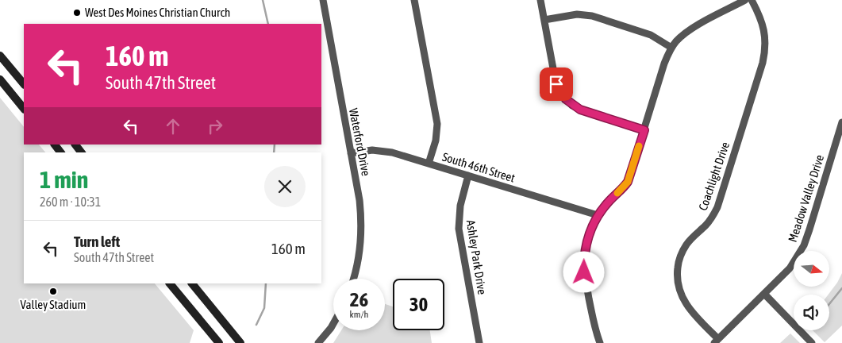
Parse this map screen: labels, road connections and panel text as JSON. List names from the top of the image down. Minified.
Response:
{"streets":{"street":["Waterford Drive","South 46th Street","Coachlight Drive","Meadow Valley Drive","Ashley Park Drive"]},"crossings":[["Waterford Drive","South 46th Street"],["South 46th Street","Ashley Park Drive"],["Coachlight Drive","Meadow Valley Drive"]],"places":["West Des Moines Christian Church","Valley Stadium"],"north":"right","page":{"turn":["160 m","South 47th Street"],"heading":["1 min","260 m · 10:31"],"list":[{"name":"Turn left","note":"South 47th Street","value":"160 m"}],"speed":"26 km/h","limit":"30"}}
